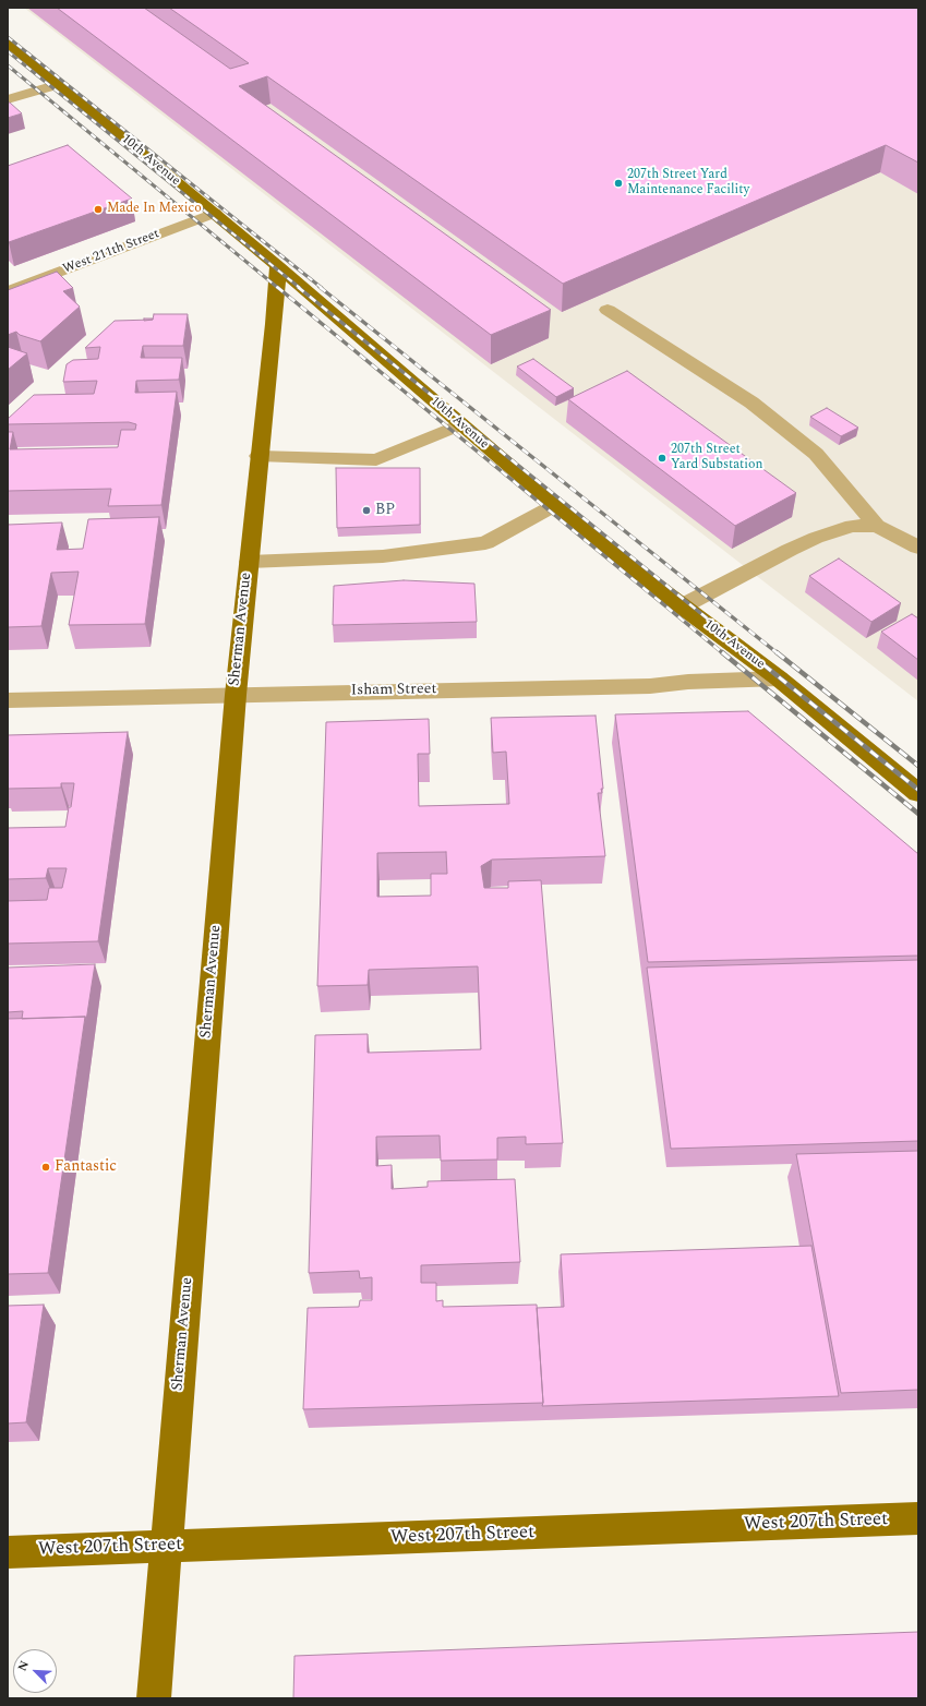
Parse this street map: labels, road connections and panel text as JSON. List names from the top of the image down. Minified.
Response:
{"streets":{"main road":["10th Avenue","Sherman Avenue","West 207th Street"],"street":["West 211th Street","Isham Street"]},"crossings":[["10th Avenue","West 211th Street"],["10th Avenue","Sherman Avenue"],["10th Avenue","Isham Street"],["Sherman Avenue","Isham Street"],["Sherman Avenue","West 207th Street"]],"places":["207th Street Yard Maintenance Facility","Made In Mexico","207th Street Yard Substation","BP","Fantastic"],"north":"top left"}
